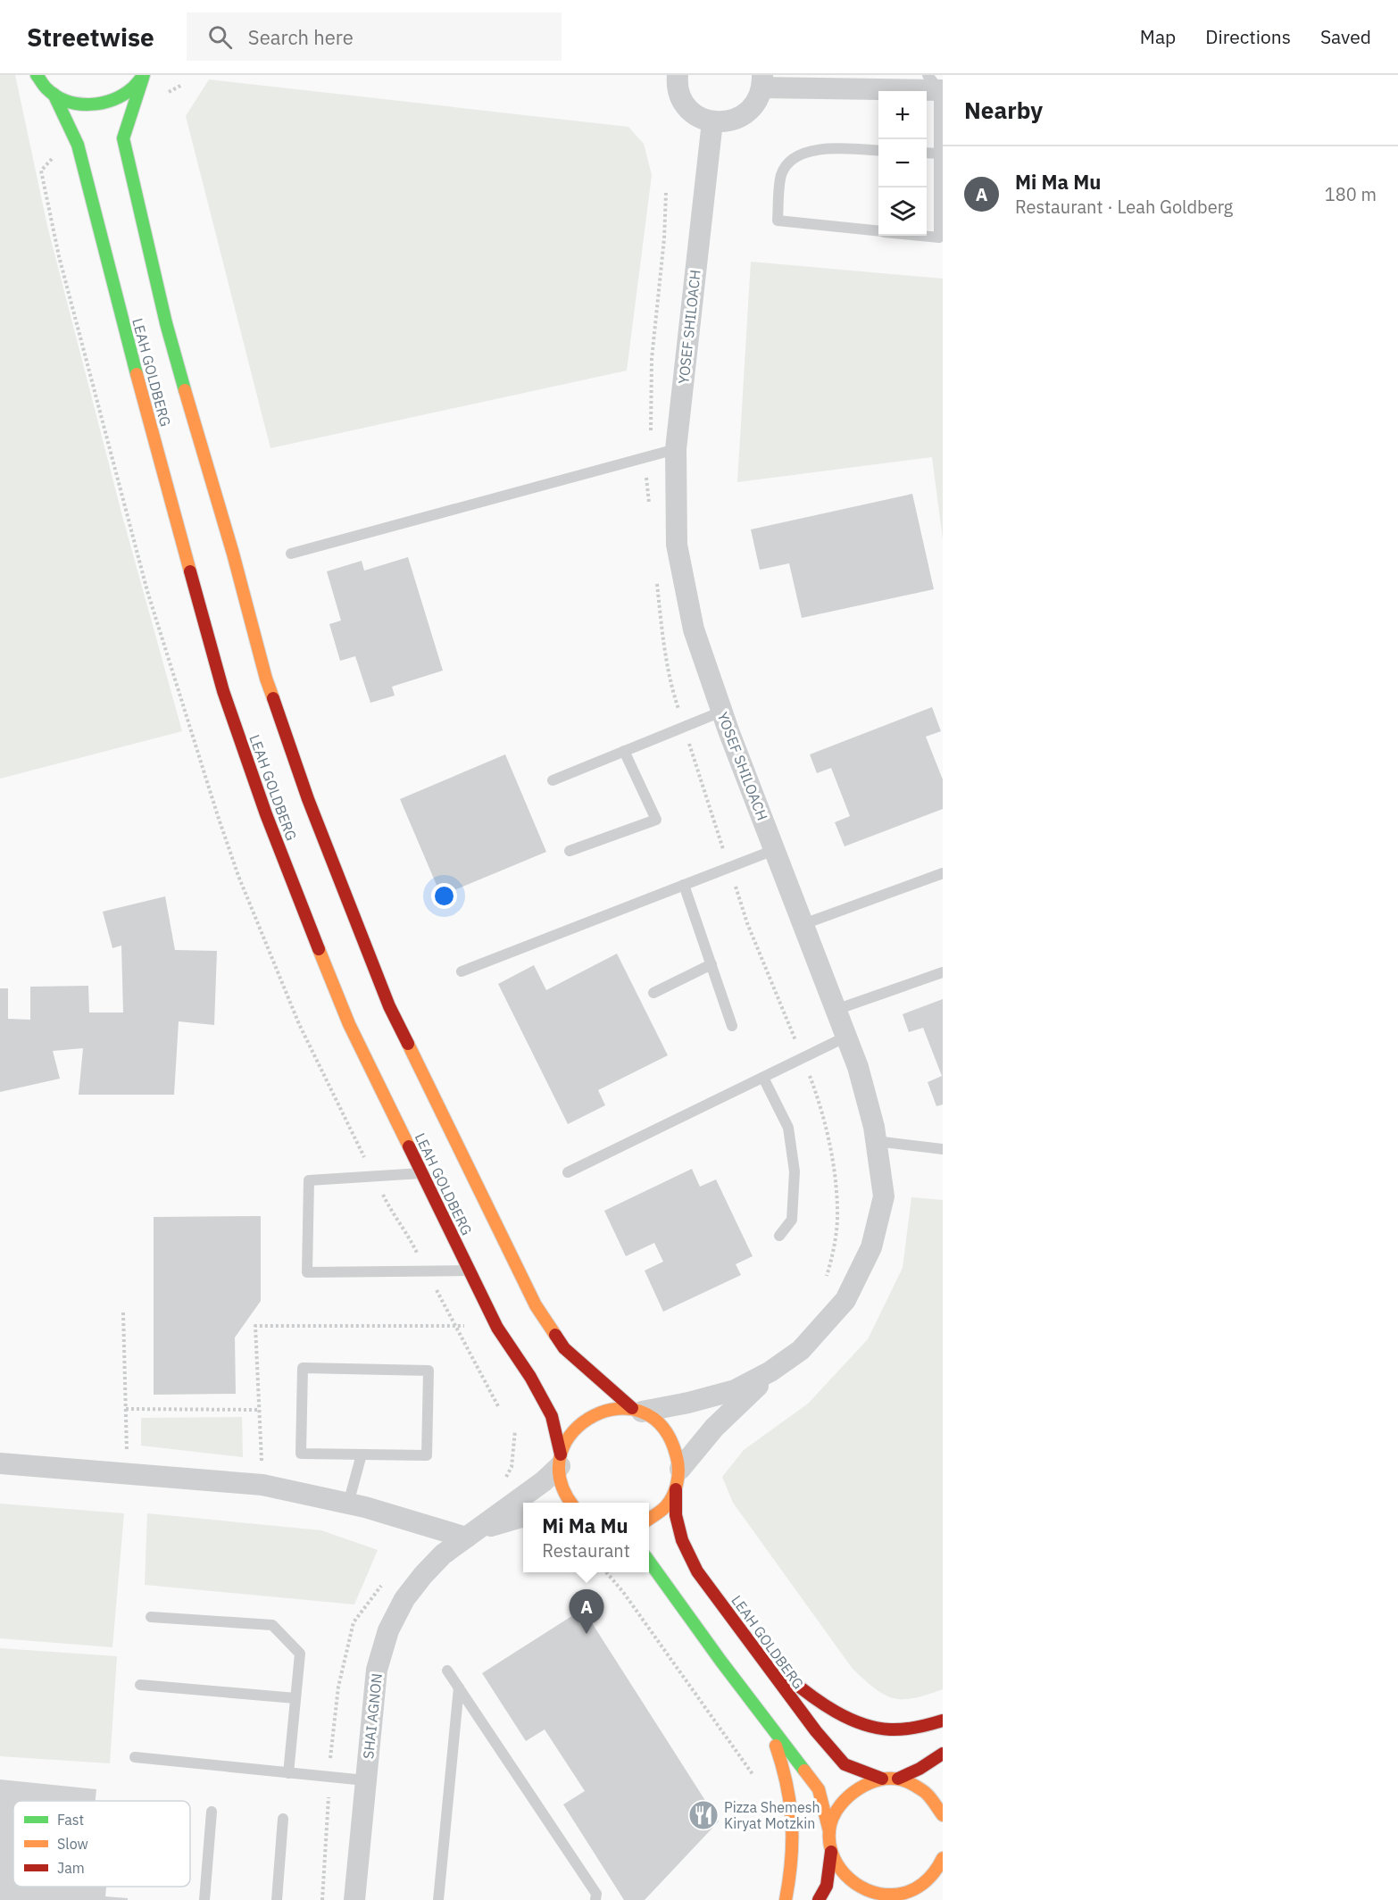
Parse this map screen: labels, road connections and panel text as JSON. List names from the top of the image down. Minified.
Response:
{"streets":{"street":["YOSEF SHILOACH","LEAH GOLDBERG","SHAI AGNON"]},"crossings":[["LEAH GOLDBERG","SHAI AGNON"]],"places":{"restaurant":["Pizza Shemesh Kiryat Motzkin"]},"legend":["Fast","Slow","Jam"],"page":{"header":"Streetwise","search":"Search here","nav":["Map","Directions","Saved"],"heading":"Nearby","map_buttons":["+","−"],"list":[{"mark":"A","name":"Mi Ma Mu","note":"Restaurant · Leah Goldberg","value":"180 m"}],"popup":["Mi Ma Mu","Restaurant"],"pins":"A"}}
